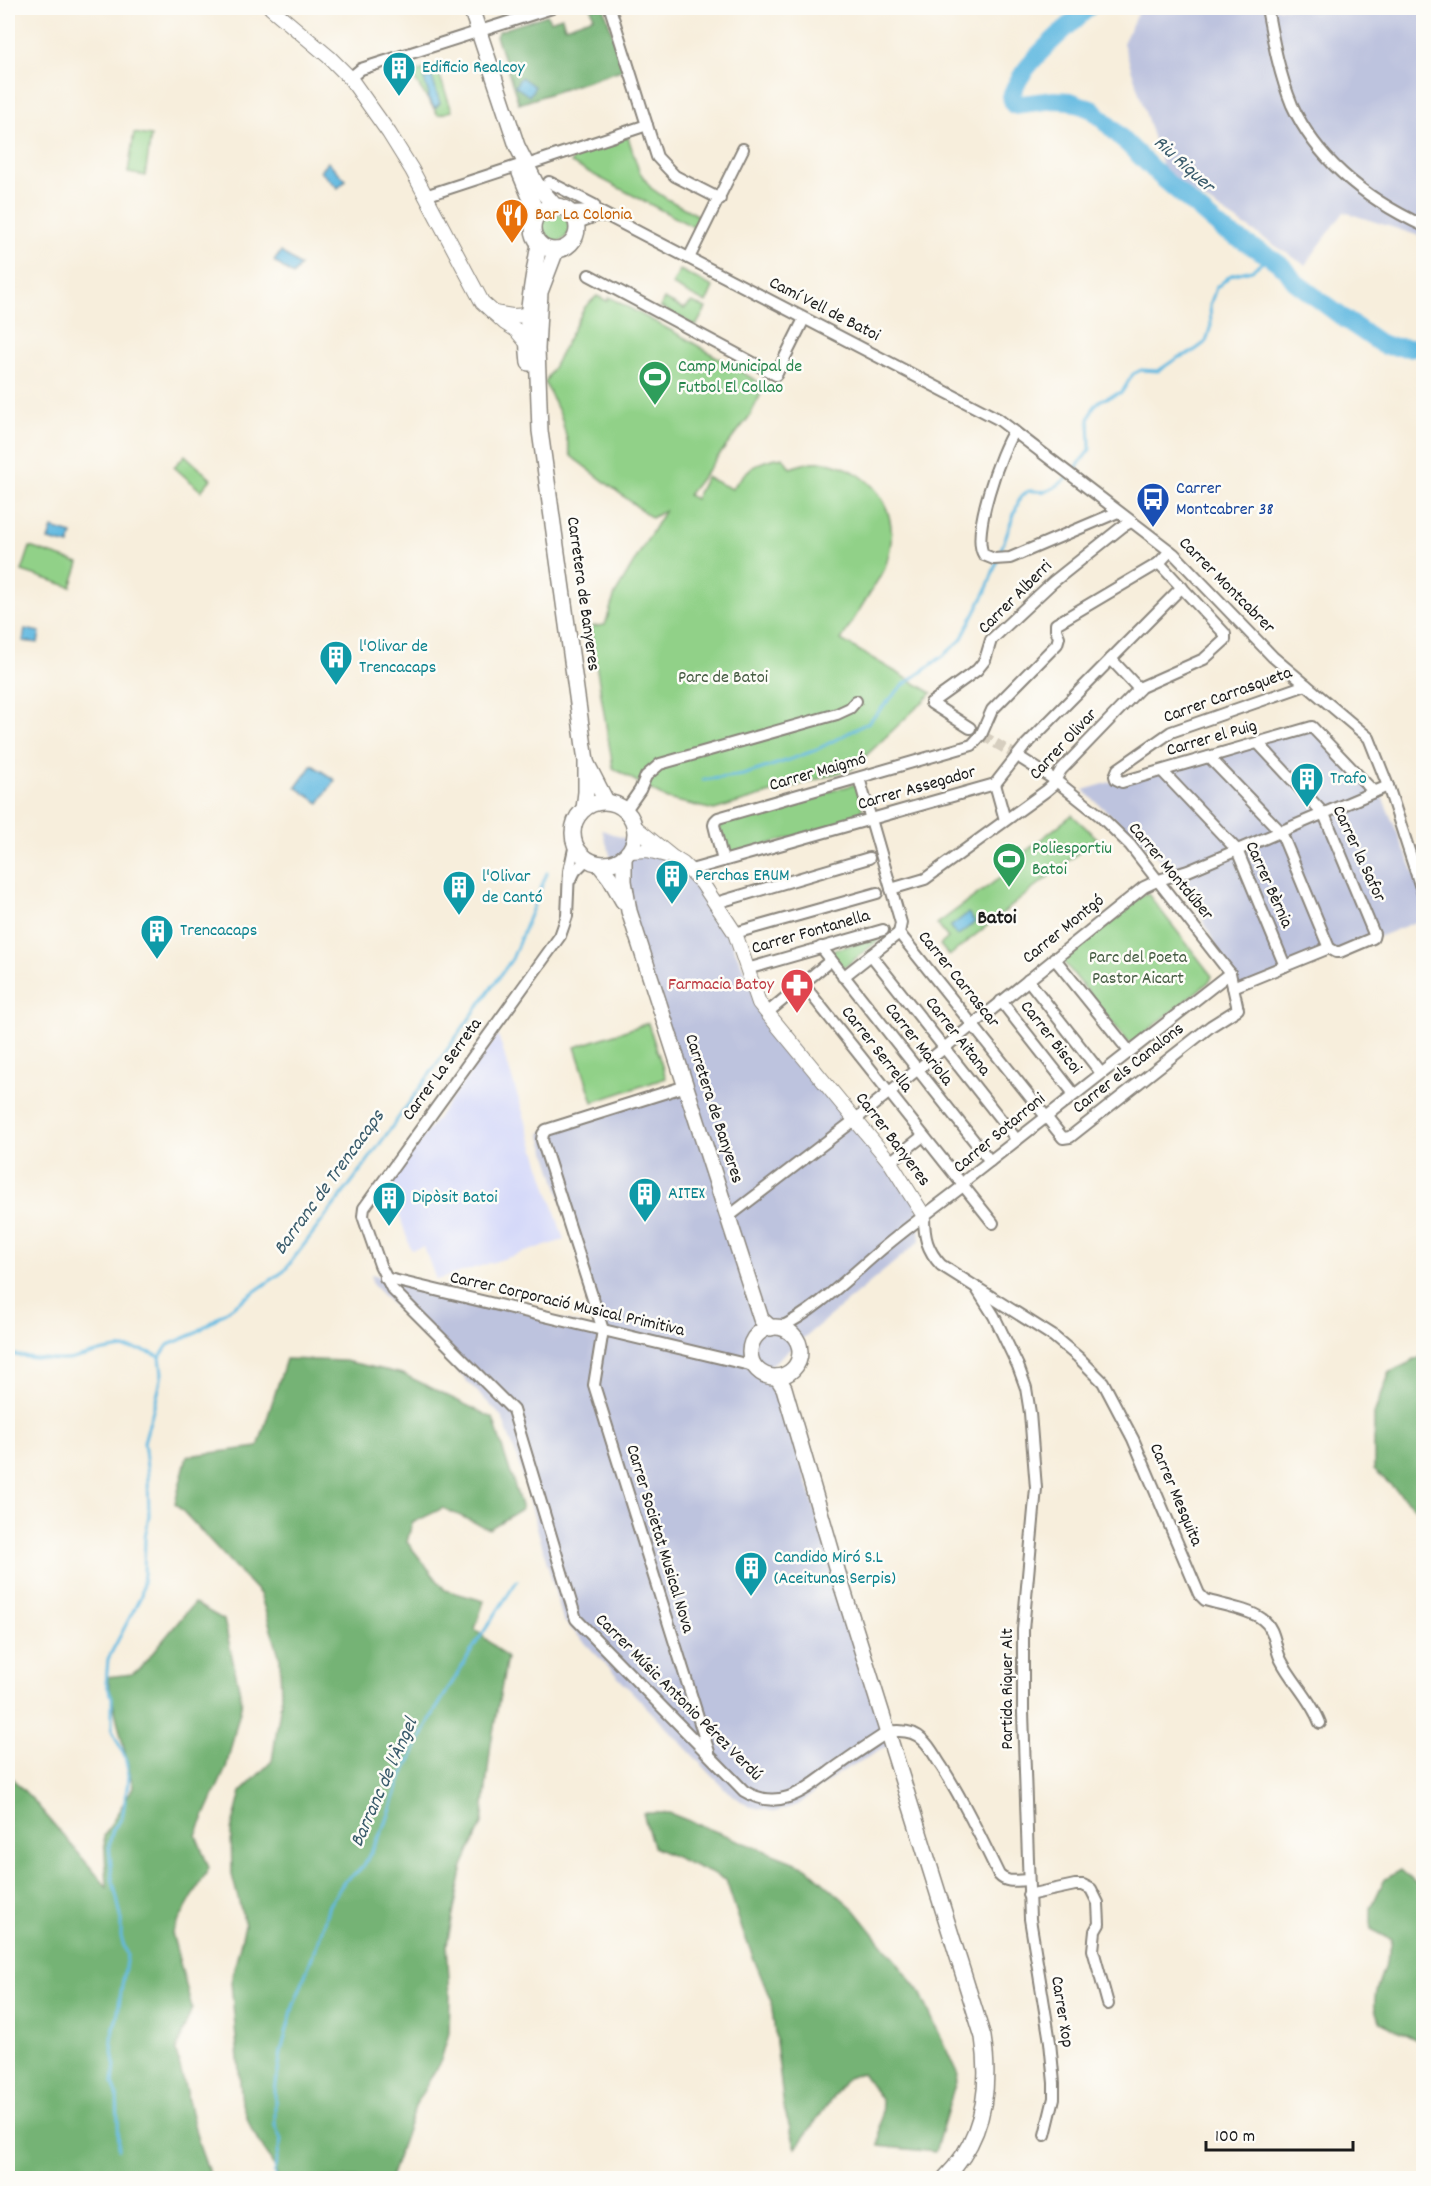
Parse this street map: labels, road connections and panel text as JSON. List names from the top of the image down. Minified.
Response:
{"streets":{"main road":["Carretera de Banyeres"],"street":["Camí Vell de Batoi","Carrer Montcabrer","Carrer Alberri","Carrer Carrasqueta","Carrer el Puig","Carrer Olivar","Carrer Maigmó","Carrer Assegador","Carrer la Safor","Carrer Montdúber","Carrer Bèrnia","Carrer Montgó","Carrer Fontanella","Carrer Carrascar","Carrer Aitana","Carrer Biscoi","Carrer Mariola","Carrer Serrella","Carrer els Canalons","Carrer La Serreta","Carrer Sotarroni","Carrer Banyeres","Carrer Corporació Musical Primitiva","Carrer Mesquita","Carrer Societat Musical Nova","Partida Riquer Alt","Carrer Músic Antonio Pérez Verdú","Carrer Xop"]},"crossings":[["Camí Vell de Batoi","Carrer Montcabrer"],["Camí Vell de Batoi","Carretera de Banyeres"],["Carrer Montcabrer","Carrer Alberri"],["Carrer Montcabrer","Carrer Carrasqueta"],["Carrer Montcabrer","Carrer Olivar"],["Carrer Montcabrer","Carrer Maigmó"],["Carrer Montcabrer","Carrer Assegador"],["Carrer Montcabrer","Carrer Montgó"],["Carretera de Banyeres","Carrer Montgó"],["Carretera de Banyeres","Carrer La Serreta"],["Carretera de Banyeres","Carrer Sotarroni"],["Carretera de Banyeres","Carrer Banyeres"],["Carretera de Banyeres","Carrer Corporació Musical Primitiva"],["Carrer Carrasqueta","Carrer el Puig"],["Carrer el Puig","Carrer la Safor"],["Carrer el Puig","Carrer Bèrnia"],["Carrer el Puig","Carrer Montgó"],["Carrer Olivar","Carrer Montdúber"],["Carrer Olivar","Carrer Carrascar"],["Carrer Maigmó","Carrer Assegador"],["Carrer Maigmó","Carrer Carrascar"],["Carrer Assegador","Carrer Carrascar"],["Carrer Assegador","Carrer Banyeres"],["Carrer la Safor","Carrer Montgó"],["Carrer Montdúber","Carrer Montgó"],["Carrer Montdúber","Carrer els Canalons"],["Carrer Montdúber","Carrer Sotarroni"],["Carrer Bèrnia","Carrer Montgó"],["Carrer Montgó","Carrer Carrascar"],["Carrer Montgó","Carrer Aitana"],["Carrer Montgó","Carrer Biscoi"],["Carrer Montgó","Carrer Mariola"],["Carrer Montgó","Carrer Serrella"],["Carrer Montgó","Carrer Banyeres"],["Carrer Fontanella","Carrer Carrascar"],["Carrer Fontanella","Carrer Aitana"],["Carrer Fontanella","Carrer Mariola"],["Carrer Fontanella","Carrer Banyeres"],["Carrer Carrascar","Carrer els Canalons"],["Carrer Carrascar","Carrer Sotarroni"],["Carrer Aitana","Carrer Sotarroni"],["Carrer Biscoi","Carrer Sotarroni"],["Carrer Mariola","Carrer Sotarroni"],["Carrer Serrella","Carrer Sotarroni"],["Carrer els Canalons","Carrer Sotarroni"],["Carrer La Serreta","Carrer Banyeres"],["Carrer La Serreta","Carrer Corporació Musical Primitiva"],["Carrer La Serreta","Carrer Músic Antonio Pérez Verdú"],["Carrer Sotarroni","Carrer Banyeres"],["Carrer Sotarroni","Carrer Corporació Musical Primitiva"],["Carrer Banyeres","Carrer Mesquita"],["Carrer Banyeres","Partida Riquer Alt"],["Carrer Corporació Musical Primitiva","Carrer Societat Musical Nova"],["Carrer Corporació Musical Primitiva","Carrer Músic Antonio Pérez Verdú"],["Carrer Societat Musical Nova","Carrer Músic Antonio Pérez Verdú"],["Partida Riquer Alt","Carrer Xop"]],"districts":["Batoi"],"water":["Riu Riquer","Barranc de Trencacaps","Barranc de l'Àngel"],"parks":["Parc de Batoi","Parc del Poeta Pastor Aicart"],"places":{"building":["Edificio Realcoy","l'Olivar de Trencacaps","Trafo","Perchas ERUM","l'Olivar de Cantó","Trencacaps","AITEX","Dipòsit Batoi","Candido Miró S.L (Aceitunas Serpis)"],"restaurant":["Bar La Colonia"],"sports":["Camp Municipal de Futbol El Collao","Poliesportiu Batoi"],"bus stop":["Carrer Montcabrer 38"],"pharmacy":["Farmacia Batoy"]},"scale_bar":"100 m"}
